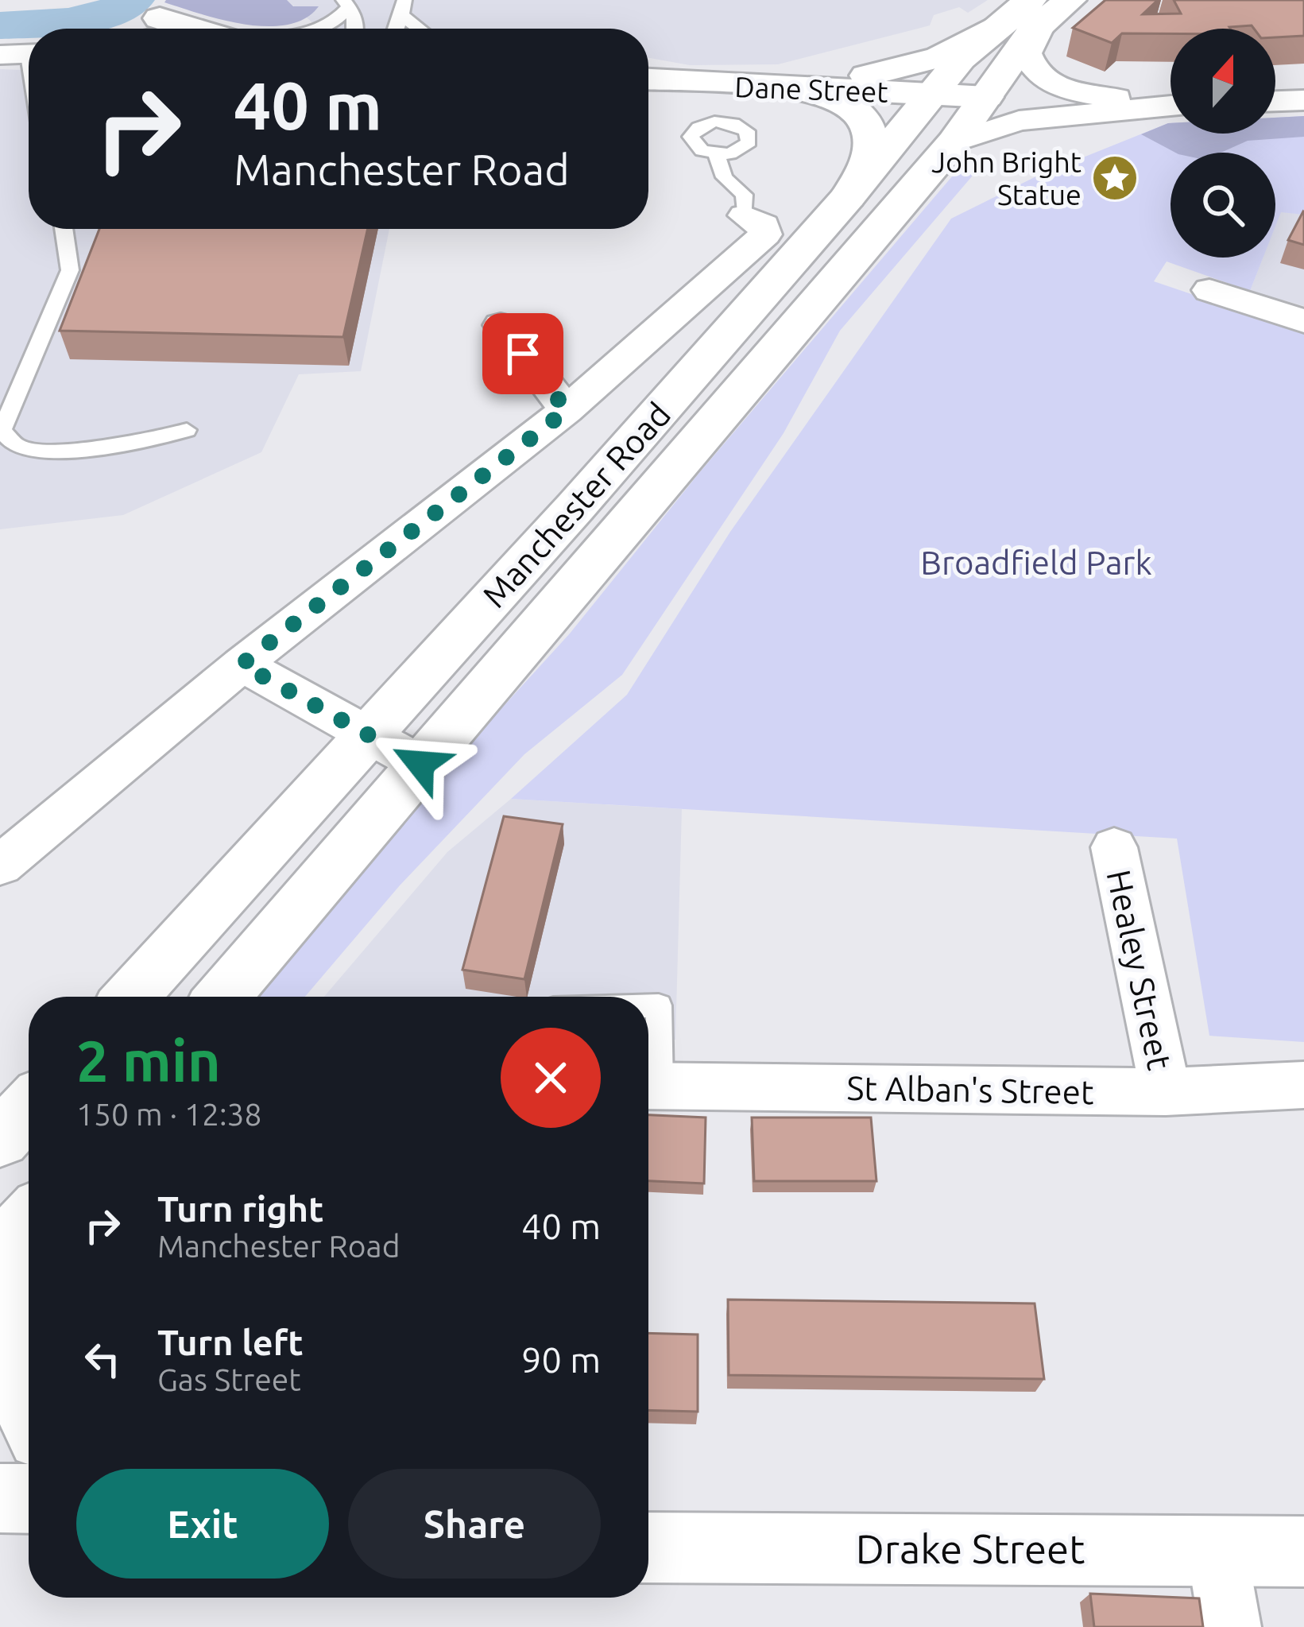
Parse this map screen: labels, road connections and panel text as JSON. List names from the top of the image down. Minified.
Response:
{"streets":{"main road":["Dane Street","Manchester Road","Drake Street"],"street":["Healey Street","St Alban's Street"]},"crossings":[["Dane Street","Manchester Road"],["Healey Street","St Alban's Street"]],"parks":["Broadfield Park"],"places":{"place":["John Bright Statue"]},"north":"top","page":{"turn":["40 m","Manchester Road"],"heading":["2 min","150 m · 12:38"],"list":[{"name":"Turn right","note":"Manchester Road","value":"40 m"},{"name":"Turn left","note":"Gas Street","value":"90 m"}],"buttons":["Exit","Share"]}}
